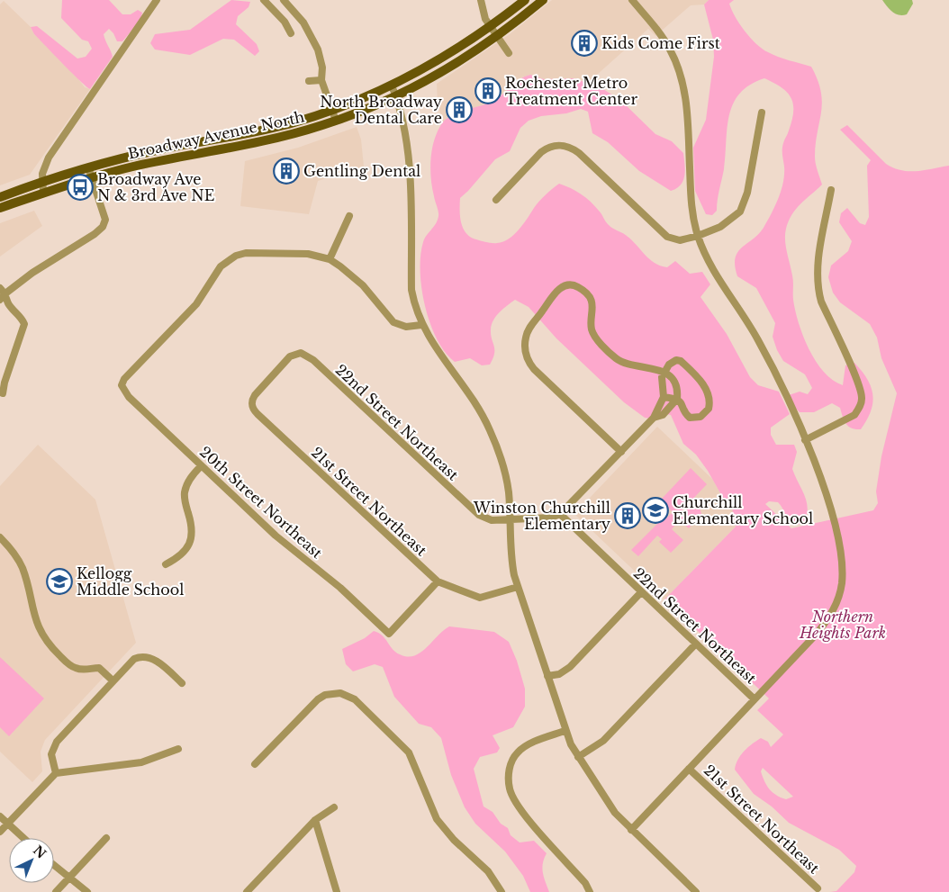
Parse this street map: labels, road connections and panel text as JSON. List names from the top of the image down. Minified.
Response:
{"streets":{"main road":["Broadway Avenue North"],"street":["22nd Street Northeast","21st Street Northeast","20th Street Northeast"]},"crossings":[["22nd Street Northeast","21st Street Northeast"],["21st Street Northeast","20th Street Northeast"]],"parks":["Northern Heights Park"],"places":{"building":["Kids Come First","Rochester Metro Treatment Center","North Broadway Dental Care","Gentling Dental","Winston Churchill Elementary"],"bus stop":["Broadway Ave N & 3rd Ave NE"],"school or university":["Churchill Elementary School","Kellogg Middle School"]},"north":"top right"}
